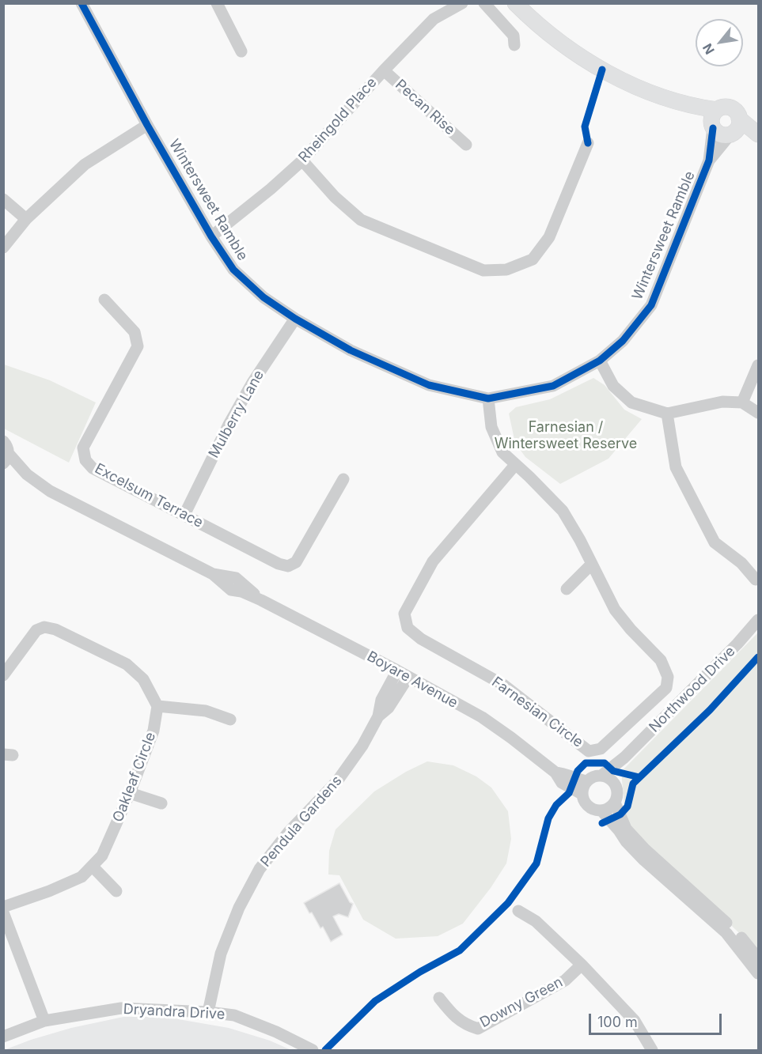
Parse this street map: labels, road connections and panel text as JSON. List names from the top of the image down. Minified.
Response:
{"streets":{"street":["Pecan Rise","Rheingold Place","Wintersweet Ramble","Mulberry Lane","Excelsum Terrace","Boyare Avenue","Northwood Drive","Farnesian Circle","Oakleaf Circle","Pendula Gardens","Downy Green","Dryandra Drive"]},"crossings":[["Pecan Rise","Rheingold Place"],["Rheingold Place","Wintersweet Ramble"],["Wintersweet Ramble","Mulberry Lane"],["Wintersweet Ramble","Farnesian Circle"],["Mulberry Lane","Excelsum Terrace"],["Boyare Avenue","Northwood Drive"],["Boyare Avenue","Pendula Gardens"],["Pendula Gardens","Dryandra Drive"]],"parks":["Farnesian / Wintersweet Reserve"],"scale_bar":"100 m","north":"bottom left"}
